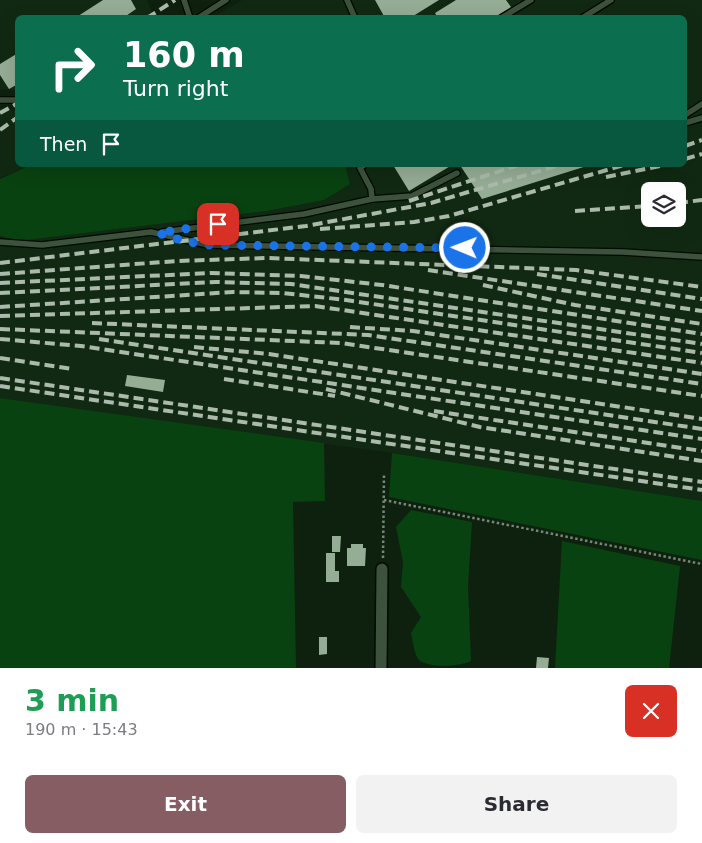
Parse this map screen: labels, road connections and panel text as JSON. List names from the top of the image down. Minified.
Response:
{"page":{"turn":["160 m","Turn right"],"then":"Then","heading":["3 min","190 m · 15:43"],"buttons":["Exit","Share"]}}
